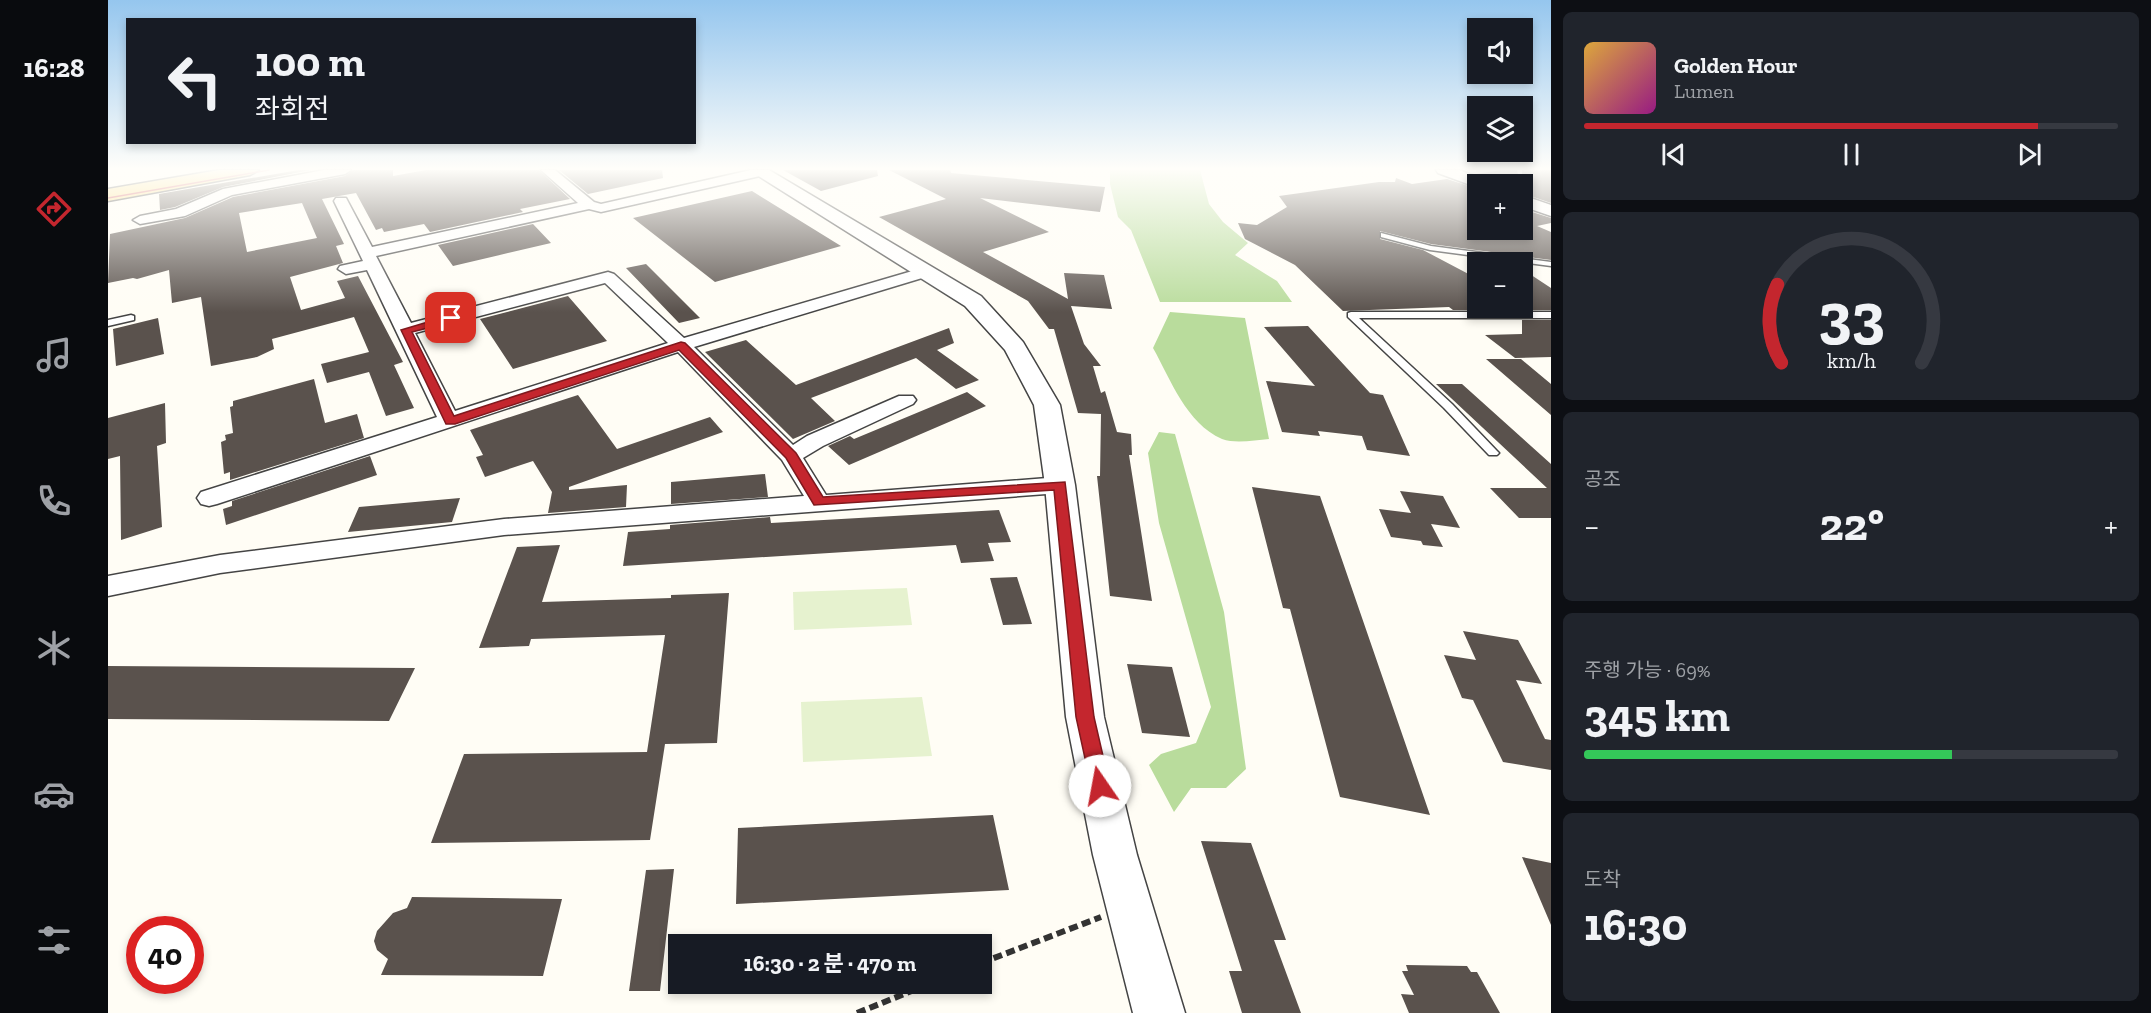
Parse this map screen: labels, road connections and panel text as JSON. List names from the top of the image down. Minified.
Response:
{"page":{"tabs":"16:28","map_buttons":["+","−"],"turn":["100 m","좌회전"],"song":["Golden Hour","Lumen"],"tile":["공조",["주행 가능 · 69%","345 km"],["도착","16:30"]],"heat":["−","22°","+"],"limit":"40","trip":"16:30 · 2 분 · 470 m","gauge":["33","km/h"]}}
